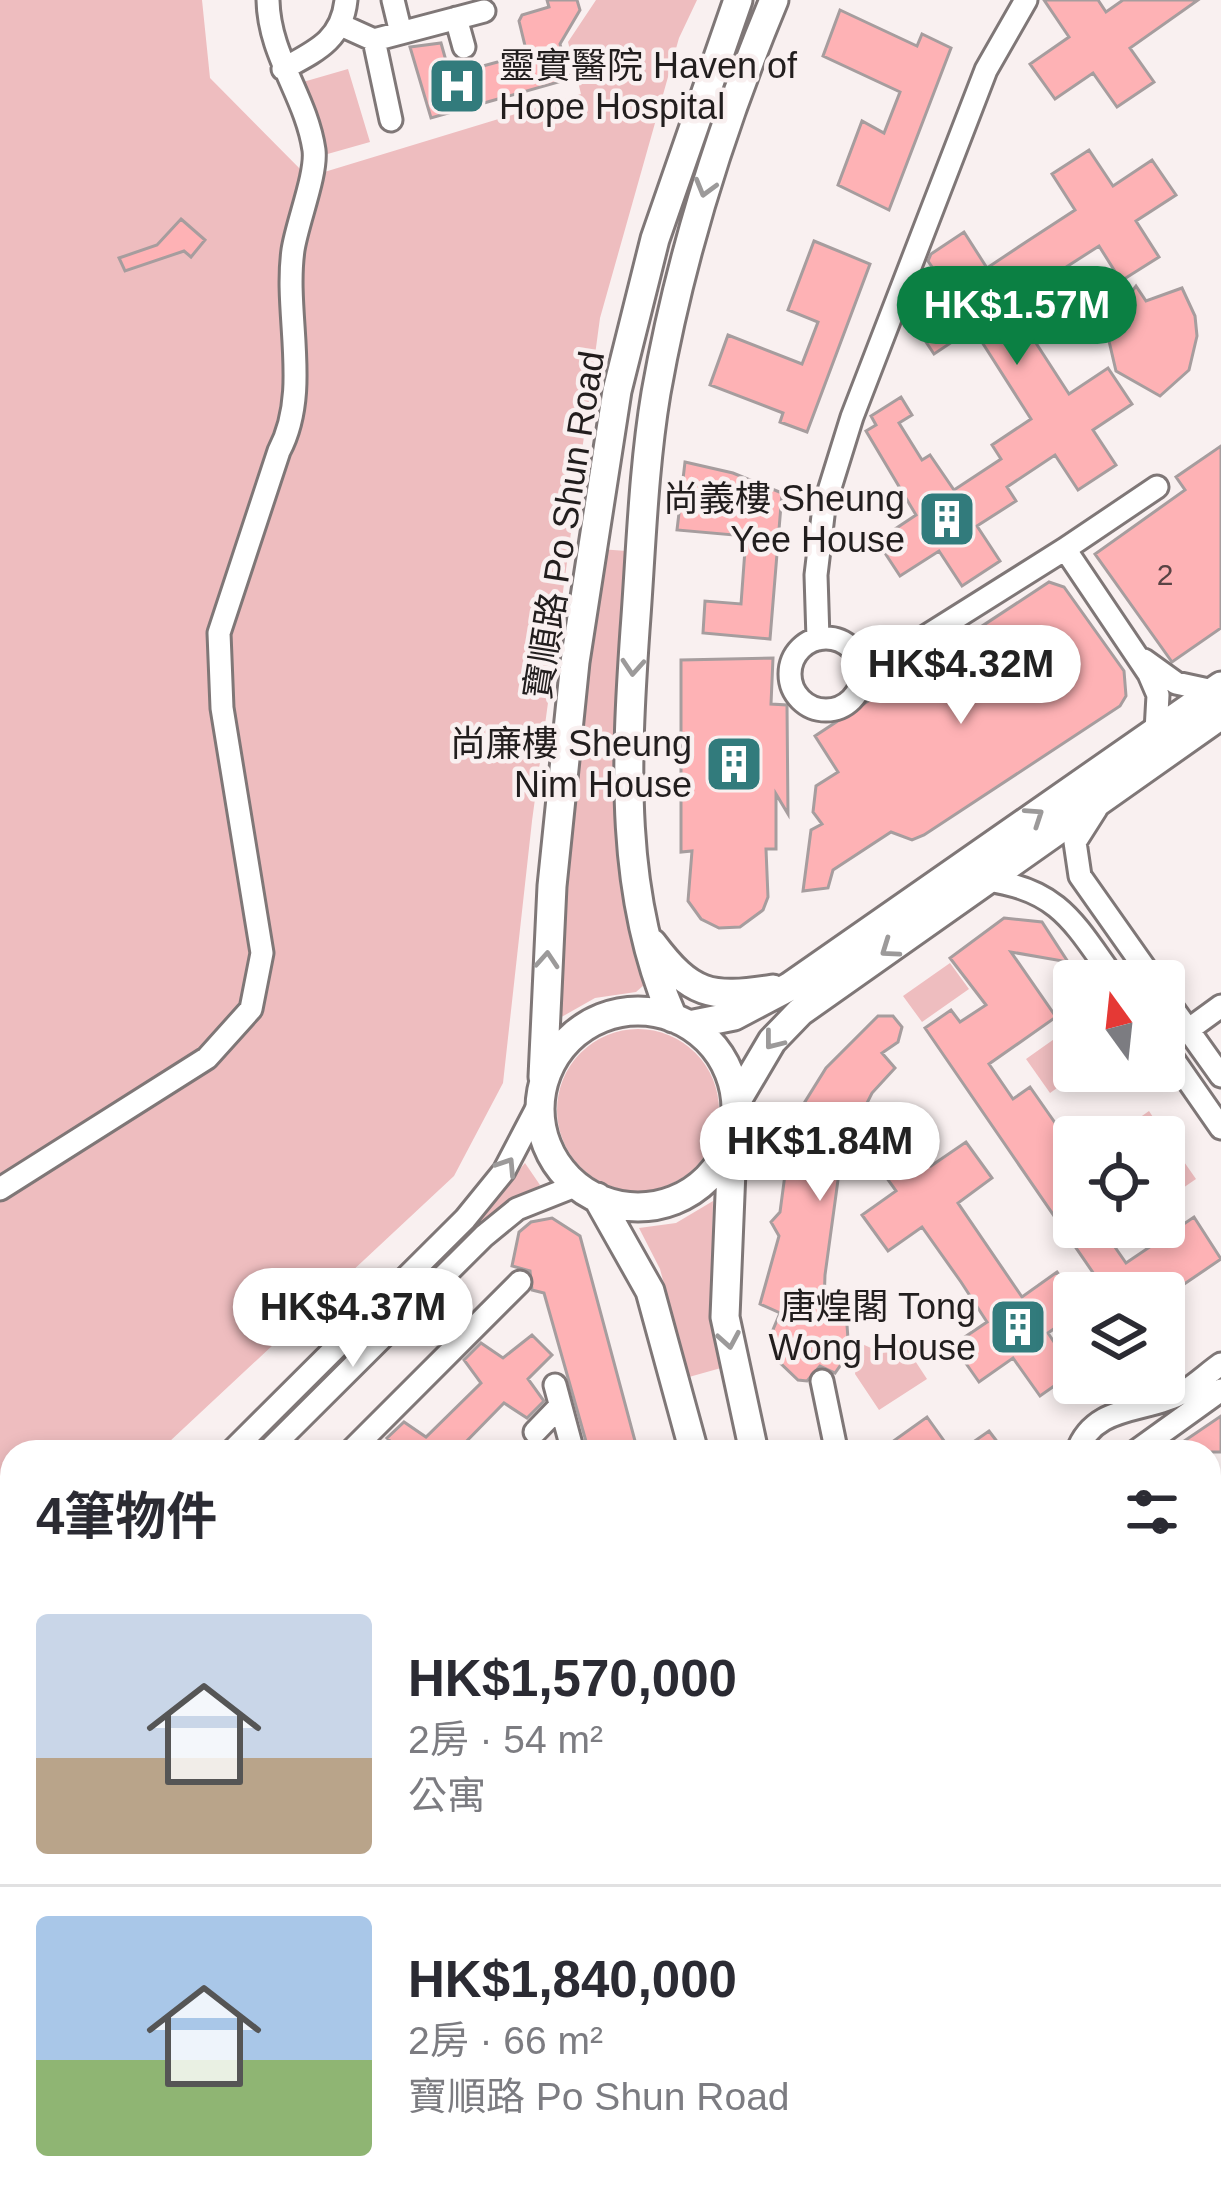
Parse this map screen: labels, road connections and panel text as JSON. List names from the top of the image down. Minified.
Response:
{"streets":{"main road":["寶順路 Po Shun Road"]},"places":{"hospital":["靈實醫院 Haven of Hope Hospital"],"building":["尚義樓 Sheung Yee House","尚廉樓 Sheung Nim House","唐煌閣 Tong Wong House"]},"house_numbers":["2"],"north":"top","page":{"price":["HK$1.57M","HK$4.32M","HK$1.84M","HK$4.37M"],"heading":"4筆物件","list":[{"name":"HK$1,570,000","note":"2房 · 54 m² · 公寓"},{"name":"HK$1,840,000","note":"2房 · 66 m² · 寶順路 Po Shun Road"}]}}
